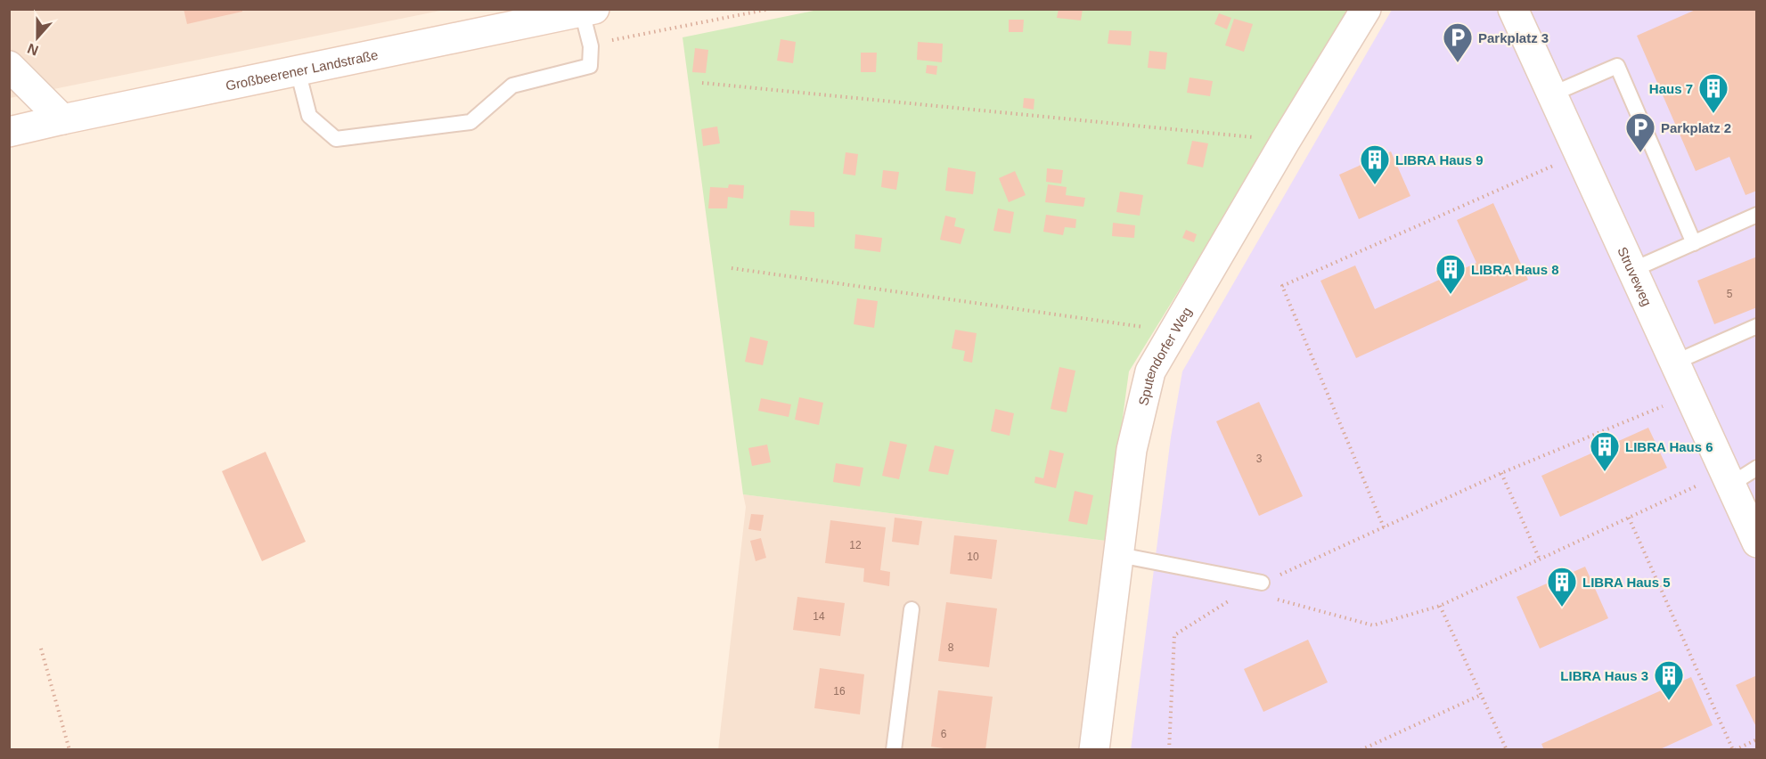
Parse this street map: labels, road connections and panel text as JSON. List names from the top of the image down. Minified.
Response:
{"streets":{"street":["Großbeerener Landstraße","Struveweg","Sputendorfer Weg"]},"places":{"parking":["Parkplatz 3","Parkplatz 2"],"building":["Haus 7","LIBRA Haus 9","LIBRA Haus 8","LIBRA Haus 6","LIBRA Haus 5","LIBRA Haus 3"]},"house_numbers":["5","3","12","10","14","8","16","6"],"north":"bottom"}
